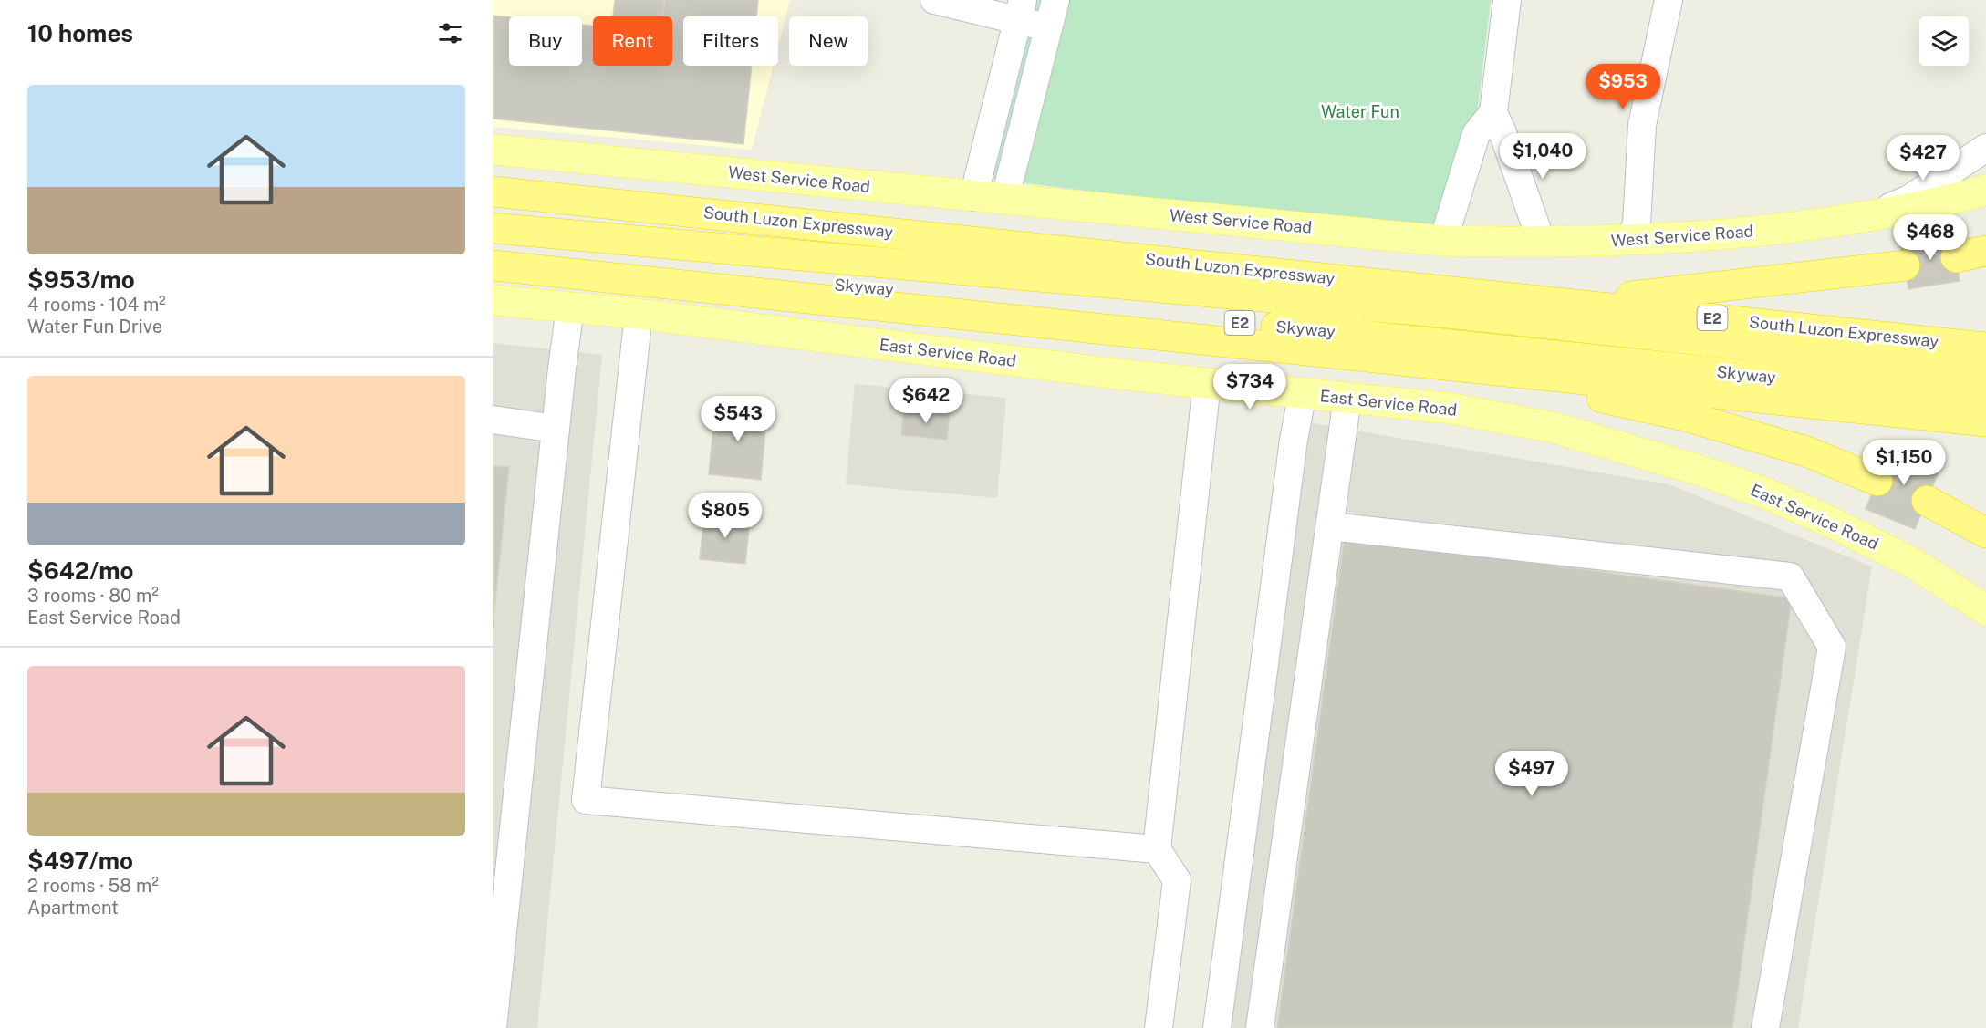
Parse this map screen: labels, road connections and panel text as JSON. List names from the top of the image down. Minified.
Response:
{"streets":{"highway":["South Luzon Expressway","Skyway","E2"],"main road":["West Service Road","East Service Road"]},"parks":["Water Fun"],"page":{"heading":"10 homes","chip":["Buy","Rent","Filters","New"],"price":["$953","$1,040","$427","$468","$734","$642","$543","$1,150","$805","$497"],"list":[{"name":"$953/mo","note":"4 rooms · 104 m² · Water Fun Drive"},{"name":"$642/mo","note":"3 rooms · 80 m² · East Service Road"},{"name":"$497/mo","note":"2 rooms · 58 m² · Apartment"}]}}
